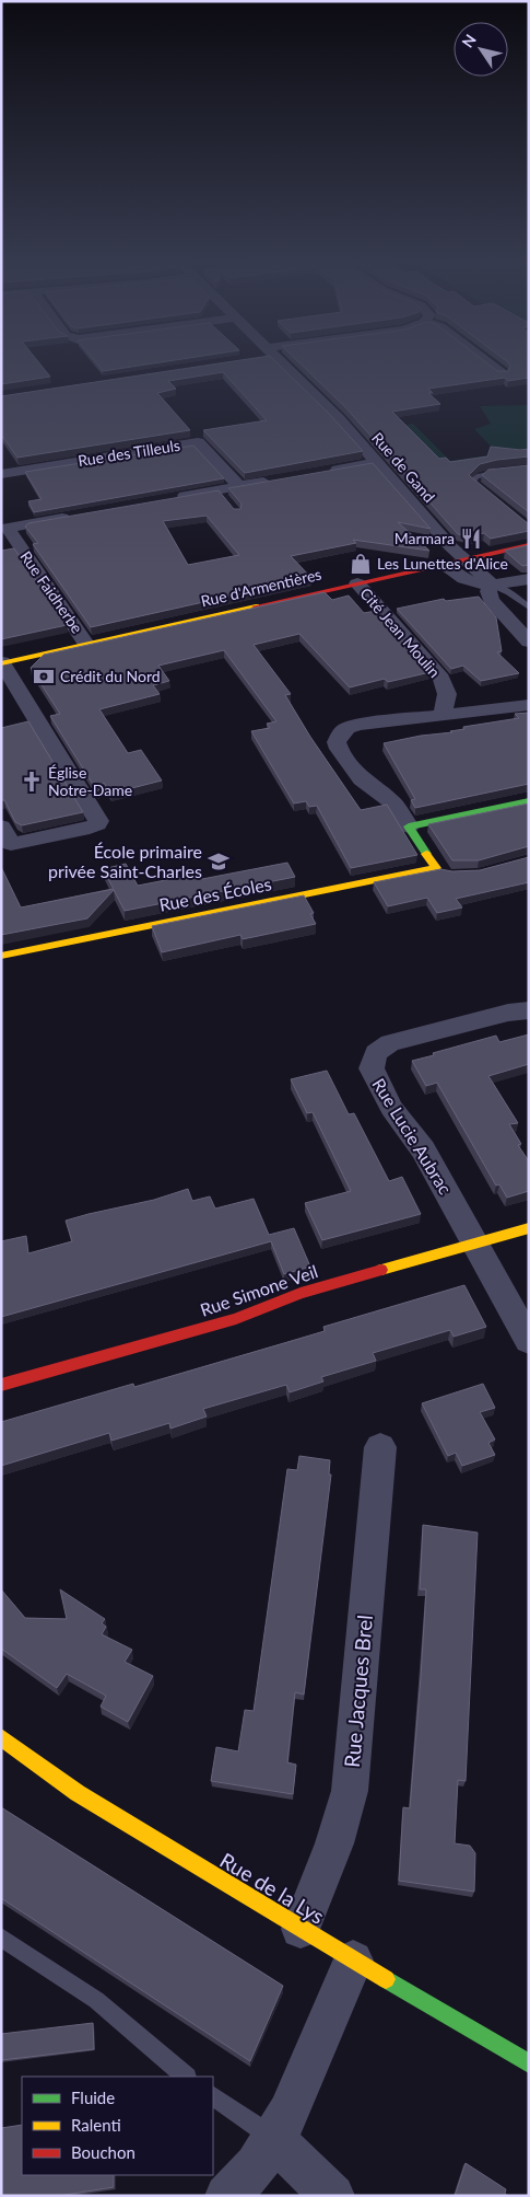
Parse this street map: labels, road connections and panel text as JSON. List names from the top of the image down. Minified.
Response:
{"streets":{"street":["Rue des Tilleuls","Rue de Gand","Rue d'Armentières","Rue Faidherbe","Cité Jean Moulin","Rue des Écoles","Rue Lucie Aubrac","Rue Simone Veil","Rue Jacques Brel","Rue de la Lys"]},"crossings":[["Rue de Gand","Rue d'Armentières"],["Rue d'Armentières","Rue Faidherbe"],["Rue d'Armentières","Cité Jean Moulin"],["Rue Lucie Aubrac","Rue Simone Veil"],["Rue Jacques Brel","Rue de la Lys"]],"places":{"restaurant":["Marmara"],"shop":["Les Lunettes d'Alice"],"bank":["Crédit du Nord"],"church":["Église Notre-Dame"],"school or university":["École primaire privée Saint-Charles"]},"legend":["Fluide","Ralenti","Bouchon"],"north":"top left"}
